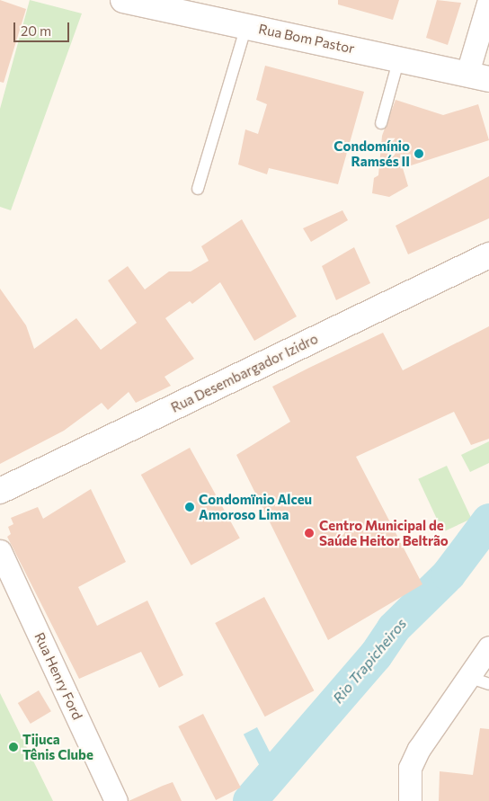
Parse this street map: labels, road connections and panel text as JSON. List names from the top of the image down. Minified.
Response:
{"streets":{"street":["Rua Bom Pastor","Rua Desembargador Izidro","Rua Henry Ford"]},"water":["Rio Trapicheiros"],"places":["Condomínio Ramsés II","Condomïnio Alceu Amoroso Lima","Centro Municipal de Saúde Heitor Beltrão","Tijuca Tênis Clube"],"scale_bar":"20 m"}
